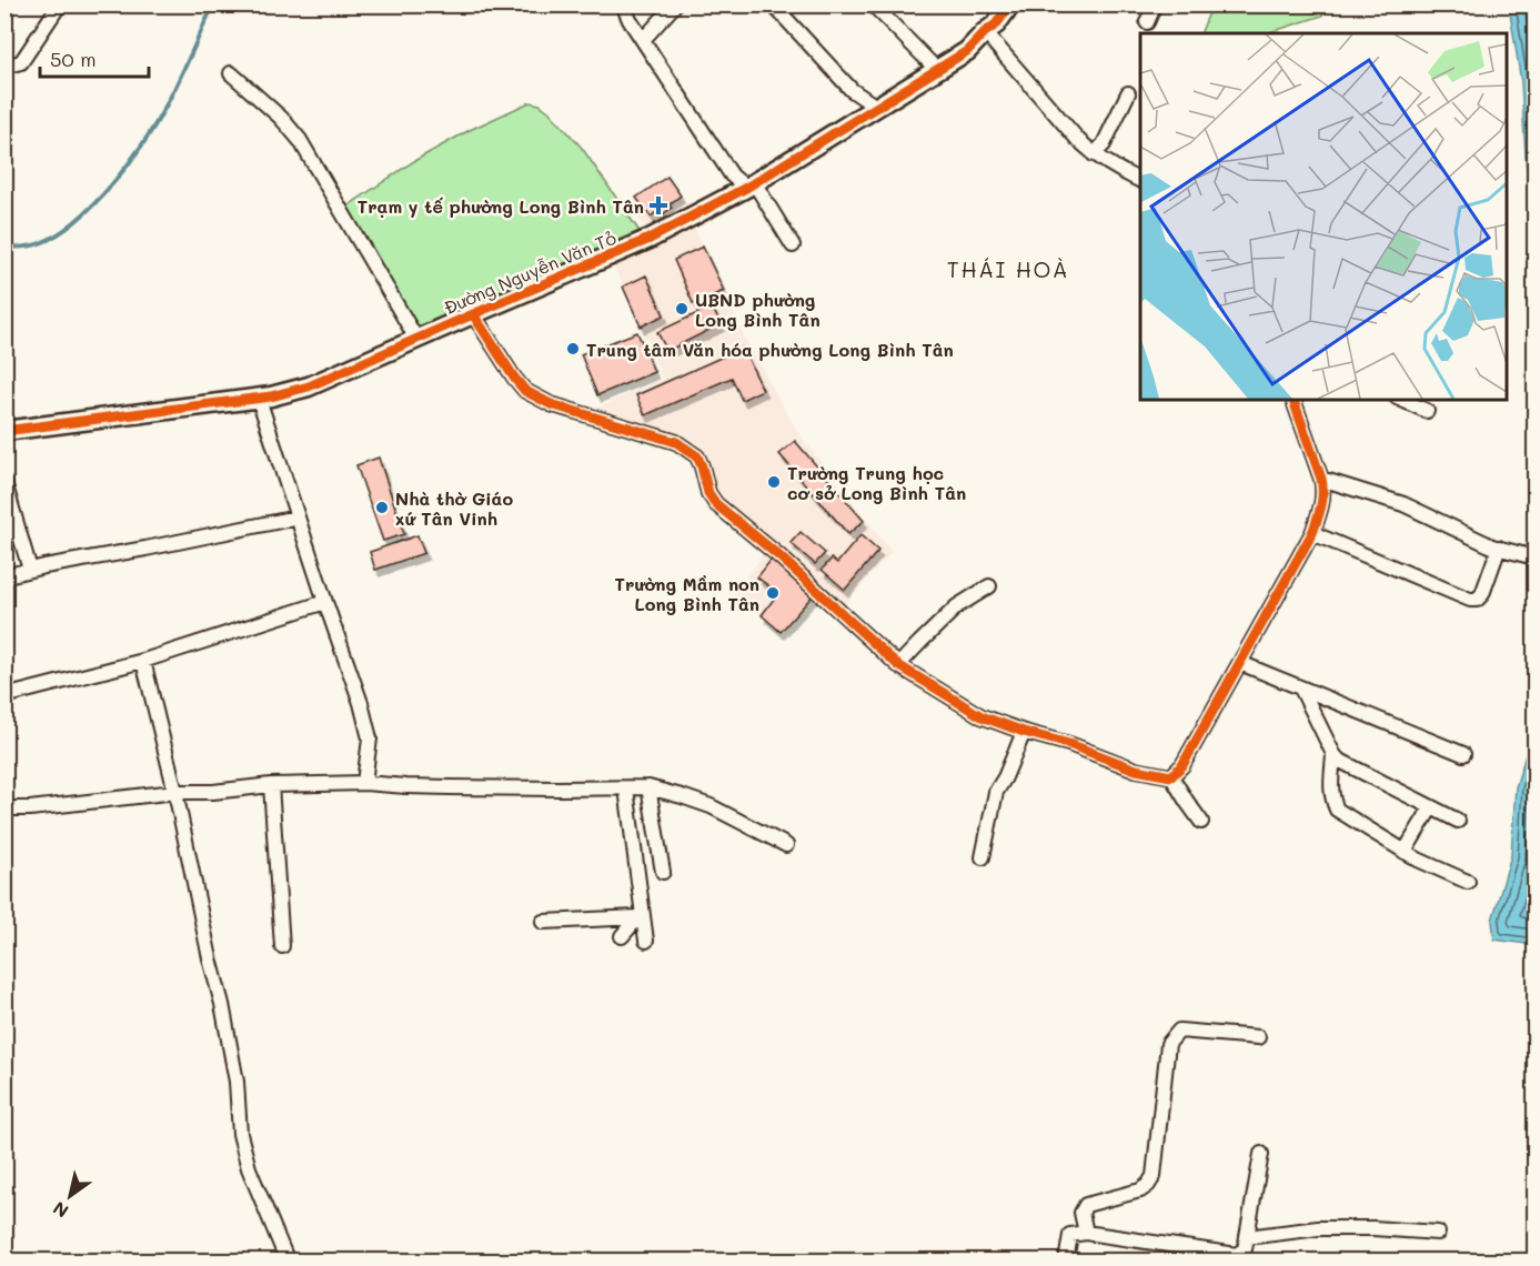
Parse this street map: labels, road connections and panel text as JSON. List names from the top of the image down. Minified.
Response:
{"streets":{"street":["Đường Nguyễn Văn Tỏ"]},"districts":["THÁI HOÀ"],"places":{"health":["Trạm y tế phường Long Bình Tân"],"other":["UBND phường Long Bình Tân","Trung tâm Văn hóa phường Long Bình Tân","Trường Trung học cơ sở Long Bình Tân","Nhà thờ Giáo xứ Tân Vinh","Trường Mầm non Long Bình Tân"]},"scale_bar":"50 m","north":"bottom left"}
